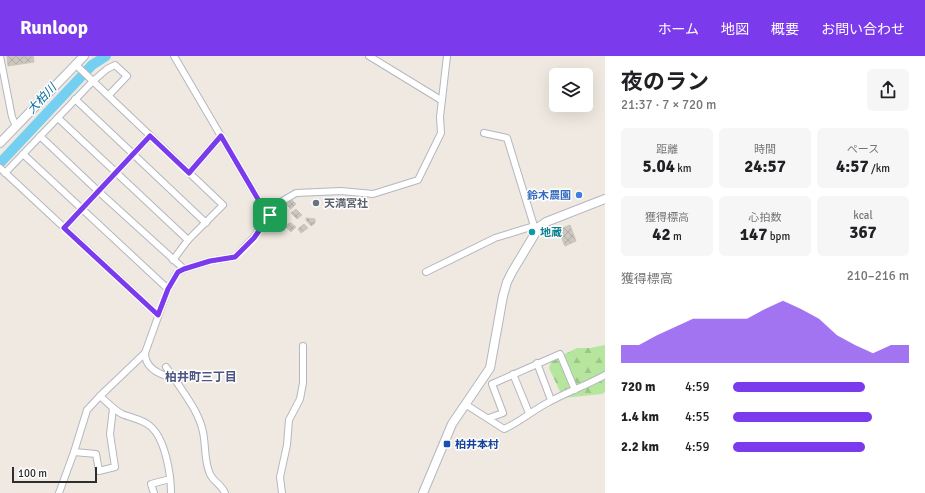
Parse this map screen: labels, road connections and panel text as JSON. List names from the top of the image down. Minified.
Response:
{"districts":["柏井町三丁目"],"water":["大柏川"],"places":{"other":["鈴木農園","天満宮社","地蔵"],"transit":["柏井本村"]},"scale_bar":"100 m","page":{"header":"Runloop","nav":["ホーム","地図","概要","お問い合わせ"],"heading":["夜のラン","21:37 · 7 × 720 m"],"stats":[["距離","5.04 km"],["時間","24:57"],["ペース","4:57 /km"],["獲得標高","42 m"],["心拍数","147 bpm"],["kcal","367"]],"chart":["獲得標高","210–216 m"],"list":[{"name":"720 m","note":"4:59"},{"name":"1.4 km","note":"4:55"},{"name":"2.2 km","note":"4:59"}],"scale":"100 m"}}
